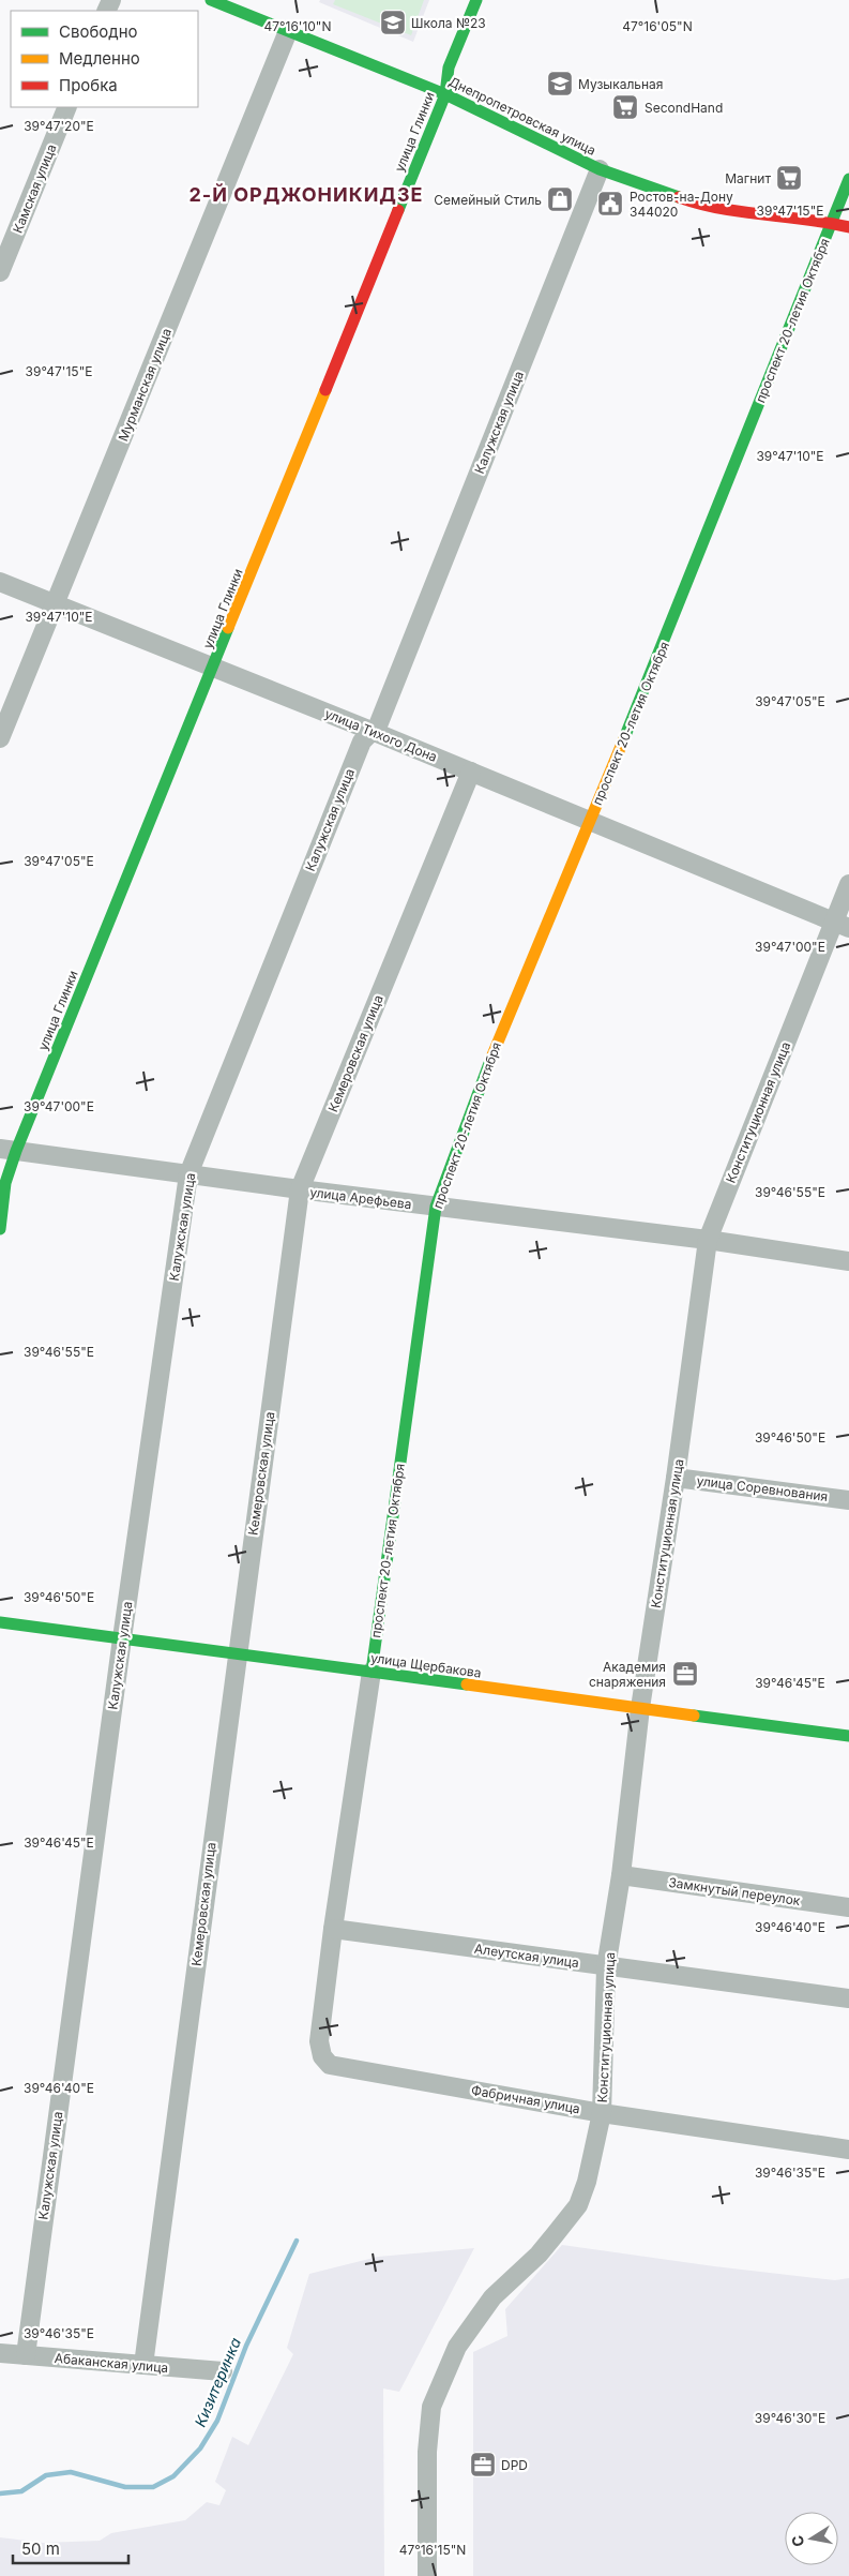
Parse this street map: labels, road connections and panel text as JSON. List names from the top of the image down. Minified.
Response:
{"streets":{"street":["Днепропетровская улица","улица Глинки","Камская улица","проспект 20-летия Октября","Мурманская улица","Калужская улица","улица Тихого Дона","Кемеровская улица","Конституционная улица","улица Арефьева","улица Соревнования","улица Щербакова","Замкнутый переулок","Алеутская улица","Фабричная улица","Абаканская улица"]},"crossings":[["Днепропетровская улица","улица Глинки"],["Днепропетровская улица","проспект 20-летия Октября"],["Днепропетровская улица","Мурманская улица"],["Днепропетровская улица","Калужская улица"],["улица Глинки","улица Тихого Дона"],["улица Глинки","улица Арефьева"],["проспект 20-летия Октября","улица Тихого Дона"],["проспект 20-летия Октября","улица Арефьева"],["проспект 20-летия Октября","улица Щербакова"],["проспект 20-летия Октября","Алеутская улица"],["проспект 20-летия Октября","Фабричная улица"],["Мурманская улица","улица Тихого Дона"],["Калужская улица","улица Тихого Дона"],["Калужская улица","улица Арефьева"],["Калужская улица","улица Щербакова"],["Калужская улица","Абаканская улица"],["улица Тихого Дона","Кемеровская улица"],["улица Тихого Дона","Конституционная улица"],["Кемеровская улица","улица Арефьева"],["Кемеровская улица","улица Щербакова"],["Кемеровская улица","Абаканская улица"],["Конституционная улица","улица Арефьева"],["Конституционная улица","улица Соревнования"],["Конституционная улица","улица Щербакова"],["Конституционная улица","Замкнутый переулок"],["Конституционная улица","Алеутская улица"],["Конституционная улица","Фабричная улица"]],"districts":["2-Й ОРДЖОНИКИДЗЕ"],"water":["Кизитеринка"],"places":{"school or university":["Школа №23","Музыкальная"],"supermarket":["SecondHand","Магнит"],"shop":["Семейный Стиль"],"public building":["Ростов-на-Дону 344020"],"office":["Академия снаряжения","DPD"]},"legend":["Свободно","Медленно","Пробка"],"scale_bar":"50 m","north":"left","coordinates":["47°16'10\"N","47°16'05\"N","39°47'20\"E","39°47'15\"E","39°47'10\"E","39°47'05\"E","39°47'00\"E","39°46'55\"E","39°46'50\"E","39°46'45\"E","39°46'40\"E","39°46'35\"E","39°46'30\"E","47°16'15\"N"]}
